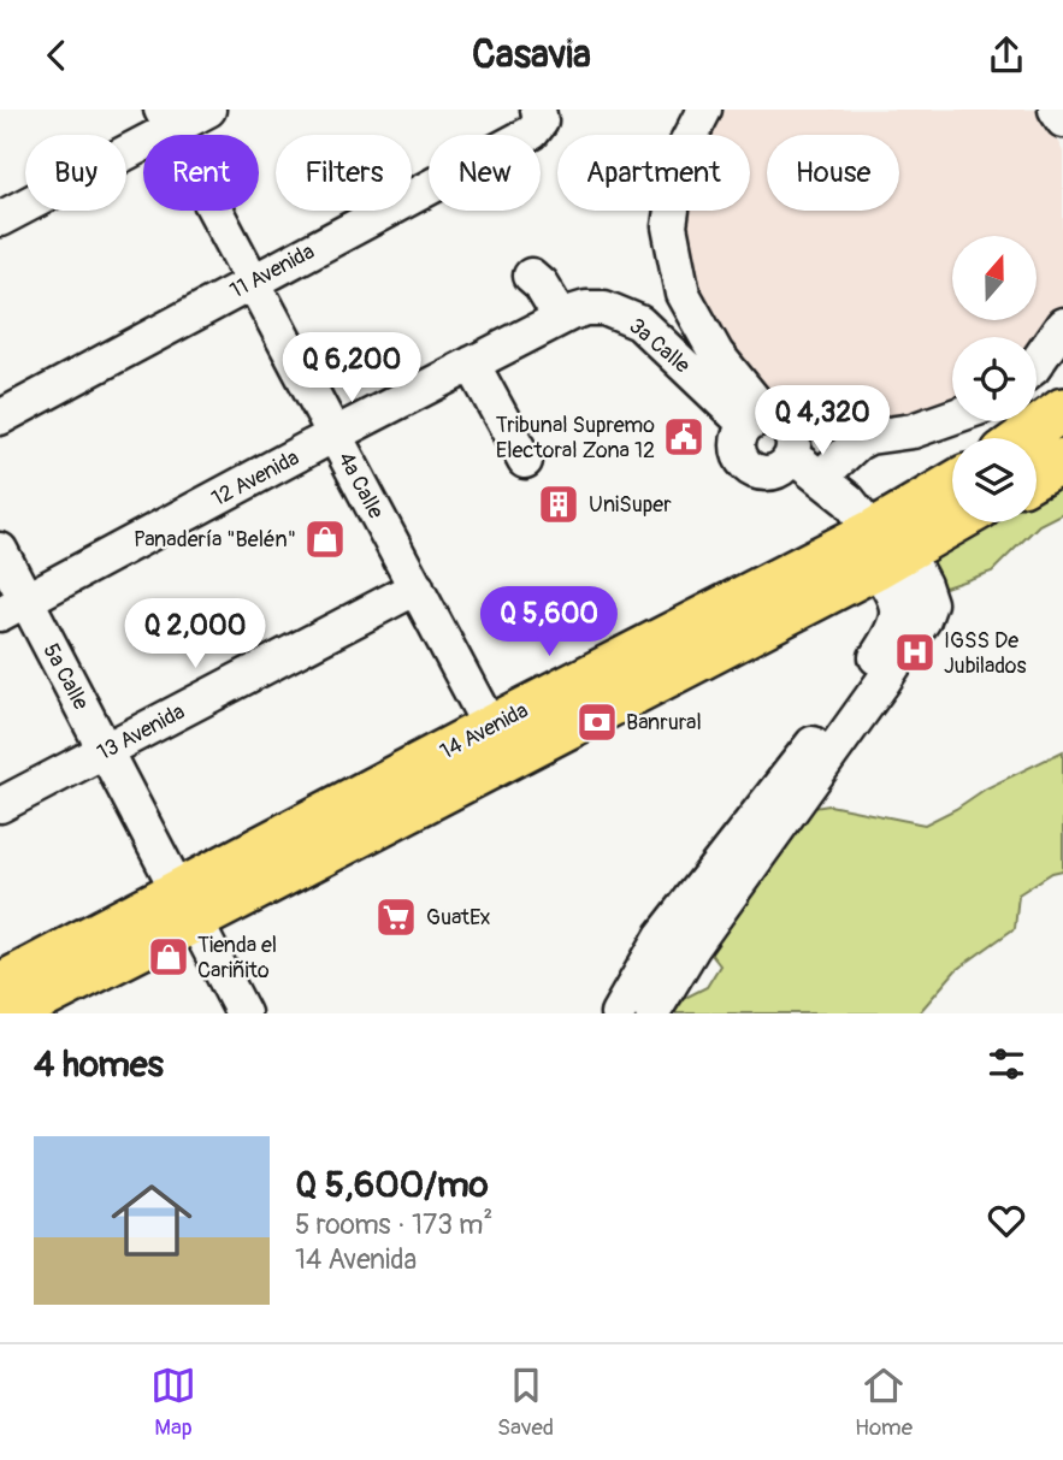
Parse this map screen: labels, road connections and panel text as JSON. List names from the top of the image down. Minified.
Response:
{"streets":{"main road":["14 Avenida"],"street":["11 Avenida","3a Calle","12 Avenida","4a Calle","5a Calle","13 Avenida"]},"crossings":[["11 Avenida","4a Calle"],["3a Calle","12 Avenida"],["12 Avenida","4a Calle"],["12 Avenida","5a Calle"],["4a Calle","14 Avenida"],["4a Calle","13 Avenida"],["5a Calle","14 Avenida"],["5a Calle","13 Avenida"]],"places":{"public building":["Tribunal Supremo Electoral Zona 12"],"building":["UniSuper"],"shop":["Panadería \"Belén\"","Tienda el Cariñito"],"hospital":["IGSS De Jubilados"],"bank":["Banrural"],"supermarket":["GuatEx"]},"north":"top","page":{"header":"Casavia","chip":["Buy","Rent","Filters","New","Apartment","House"],"price":["Q 6,200","Q 4,320","Q 5,600","Q 2,000"],"heading":"4 homes","list":[{"name":"Q 5,600/mo","note":"5 rooms · 173 m² · 14 Avenida"}],"tabs":["Map","Saved","Home"]}}
